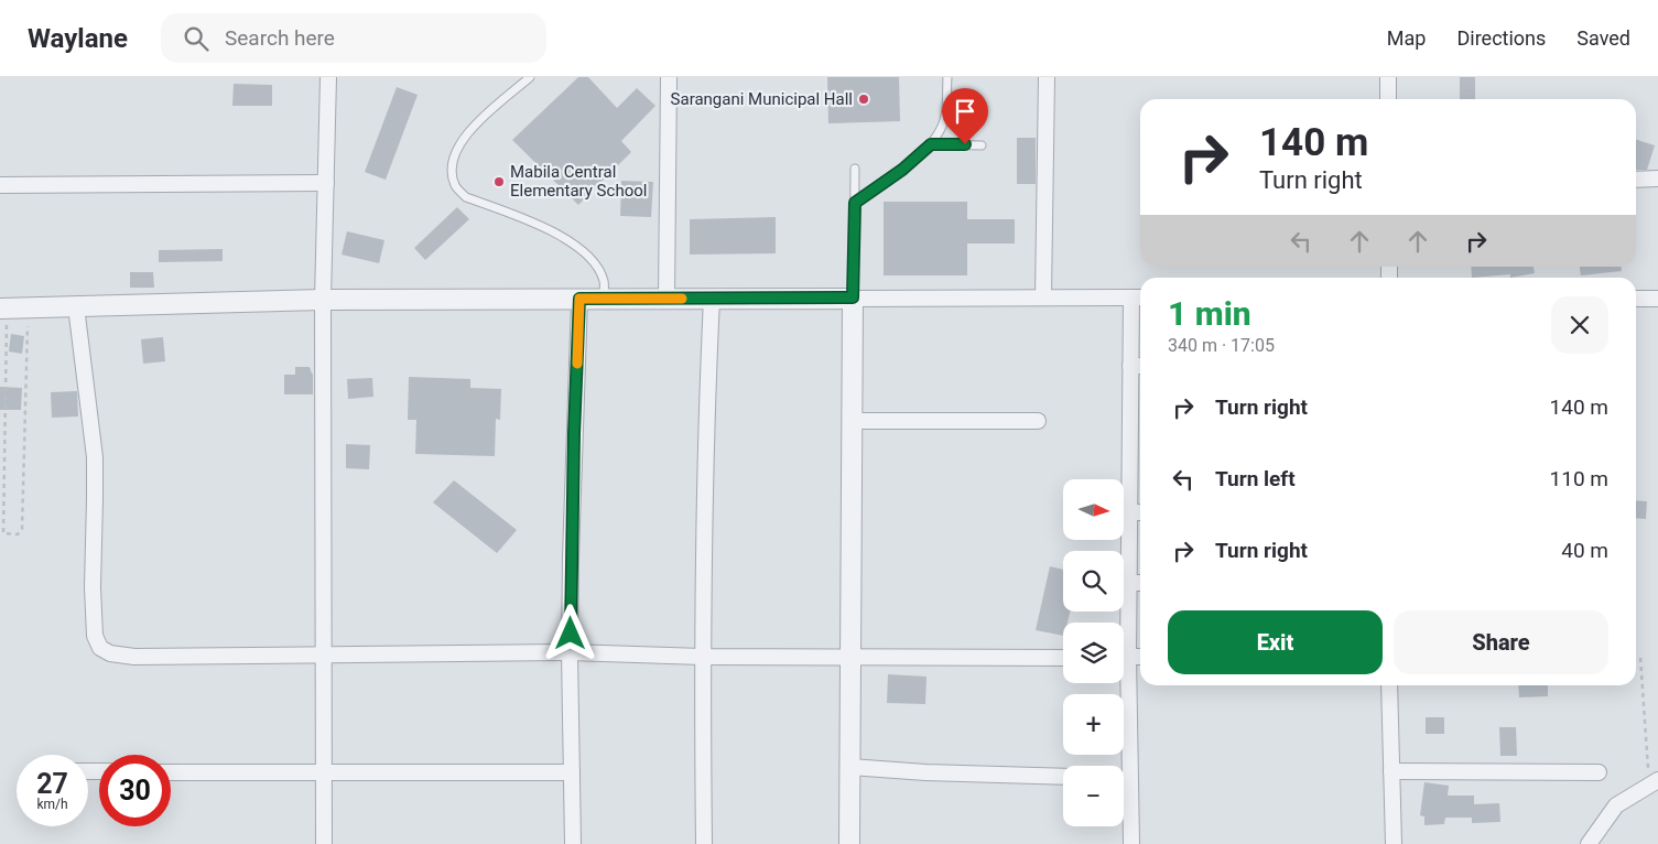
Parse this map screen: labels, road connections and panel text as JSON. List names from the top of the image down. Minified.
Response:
{"places":["Sarangani Municipal Hall","Mabila Central Elementary School"],"north":"right","page":{"header":"Waylane","search":"Search here","nav":["Map","Directions","Saved"],"turn":["140 m","Turn right"],"heading":["1 min","340 m · 17:05"],"list":[{"name":"Turn right","value":"140 m"},{"name":"Turn left","value":"110 m"},{"name":"Turn right","value":"40 m"}],"map_buttons":["+","−"],"buttons":["Exit","Share"],"speed":"27 km/h","limit":"30"}}
